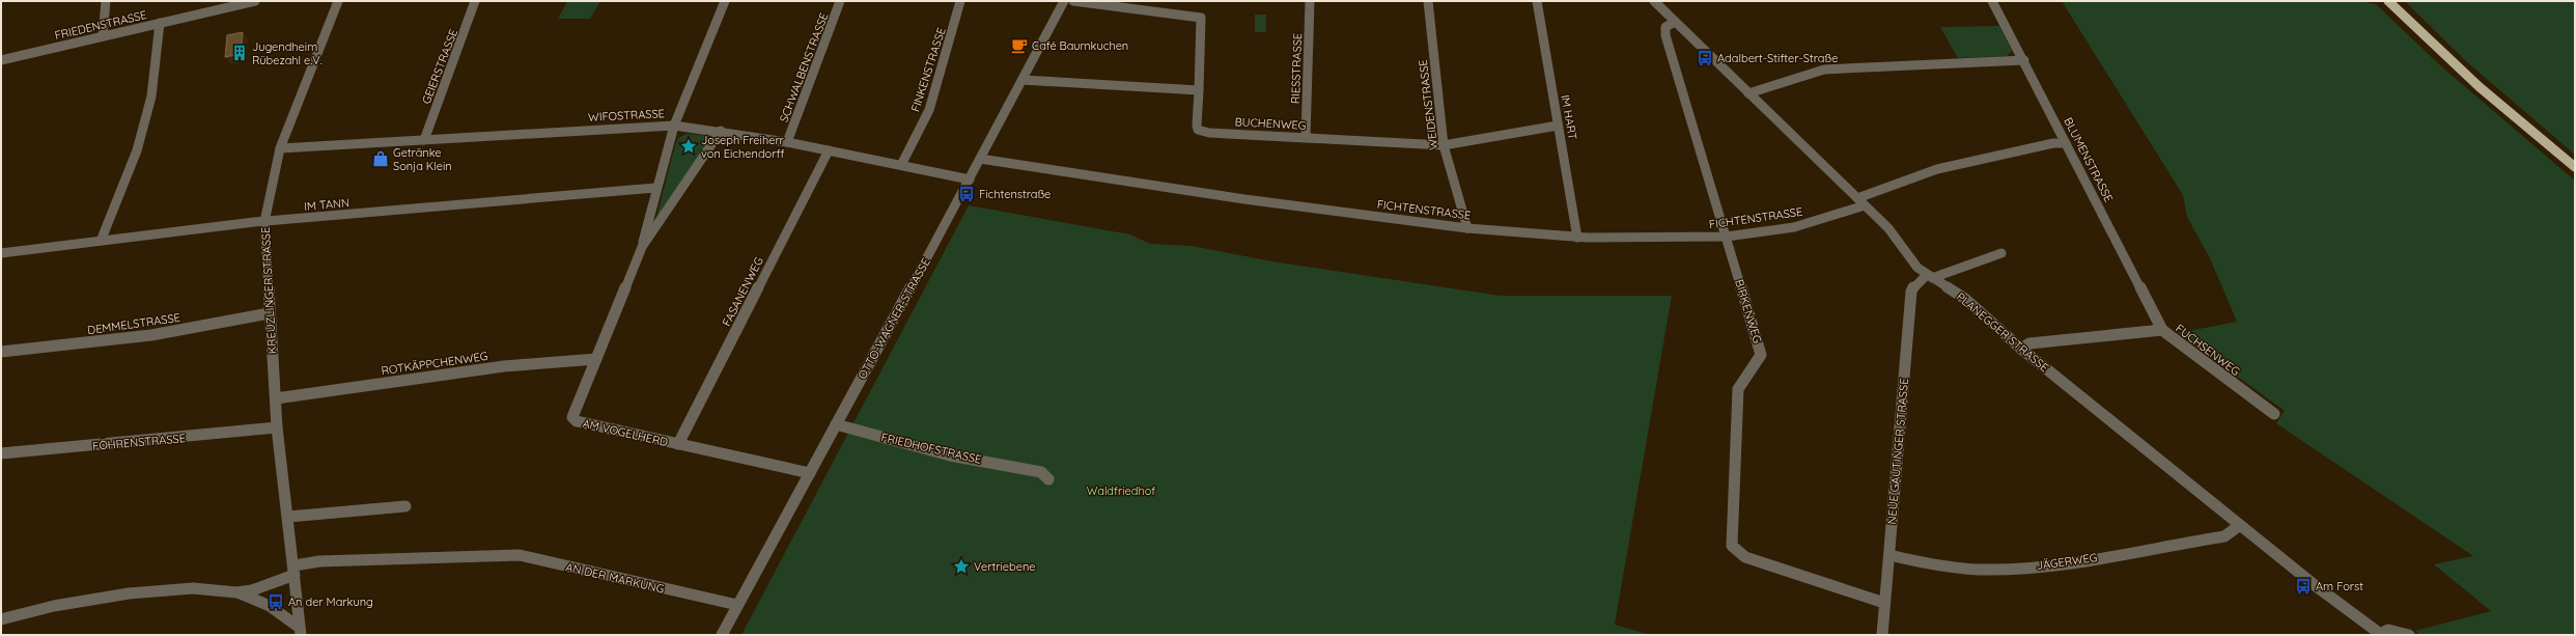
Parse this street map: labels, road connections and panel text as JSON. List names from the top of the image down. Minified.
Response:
{"streets":{"street":["FRIEDENSTRASSE","GEIERSTRASSE","SCHWALBENSTRASSE","RIESSTRASSE","FINKENSTRASSE","WEIDENSTRASSE","WIFOSTRASSE","IM HART","BUCHENWEG","BLUMENSTRASSE","IM TANN","FICHTENSTRASSE","KREUZLINGER STRASSE","FASANENWEG","BIRKENWEG","OTTO-WAGNER-STRASSE","DEMMELSTRASSE","PLANEGGER STRASSE","FUCHSENWEG","ROTKÄPPCHENWEG","AM VOGELHERD","FÖHRENSTRASSE","FRIEDHOFSTRASSE","NEUE GAUTINGER STRASSE","JÄGERWEG","AN DER MARKUNG"]},"crossings":[["GEIERSTRASSE","WIFOSTRASSE"],["SCHWALBENSTRASSE","WIFOSTRASSE"],["RIESSTRASSE","BUCHENWEG"],["FINKENSTRASSE","WIFOSTRASSE"],["WEIDENSTRASSE","BUCHENWEG"],["WEIDENSTRASSE","FICHTENSTRASSE"],["WIFOSTRASSE","KREUZLINGER STRASSE"],["WIFOSTRASSE","FASANENWEG"],["WIFOSTRASSE","OTTO-WAGNER-STRASSE"],["IM HART","BUCHENWEG"],["IM HART","FICHTENSTRASSE"],["BLUMENSTRASSE","FICHTENSTRASSE"],["BLUMENSTRASSE","FUCHSENWEG"],["IM TANN","KREUZLINGER STRASSE"],["FICHTENSTRASSE","BIRKENWEG"],["FICHTENSTRASSE","OTTO-WAGNER-STRASSE"],["FICHTENSTRASSE","PLANEGGER STRASSE"],["KREUZLINGER STRASSE","DEMMELSTRASSE"],["KREUZLINGER STRASSE","ROTKÄPPCHENWEG"],["KREUZLINGER STRASSE","FÖHRENSTRASSE"],["KREUZLINGER STRASSE","AN DER MARKUNG"],["FASANENWEG","AM VOGELHERD"],["BIRKENWEG","PLANEGGER STRASSE"],["BIRKENWEG","NEUE GAUTINGER STRASSE"],["OTTO-WAGNER-STRASSE","AM VOGELHERD"],["OTTO-WAGNER-STRASSE","FRIEDHOFSTRASSE"],["OTTO-WAGNER-STRASSE","AN DER MARKUNG"],["PLANEGGER STRASSE","FUCHSENWEG"],["PLANEGGER STRASSE","NEUE GAUTINGER STRASSE"],["PLANEGGER STRASSE","JÄGERWEG"],["ROTKÄPPCHENWEG","AM VOGELHERD"],["NEUE GAUTINGER STRASSE","JÄGERWEG"]],"parks":["Waldfriedhof"],"places":{"cafe":["Café Baumkuchen"],"building":["Jugendheim Rübezahl e.V."],"bus stop":["Adalbert-Stifter-Straße","Fichtenstraße","Am Forst","An der Markung"],"place":["Joseph Freiherr von Eichendorff","Vertriebene"],"shop":["Getränke Sonja Klein"]}}
